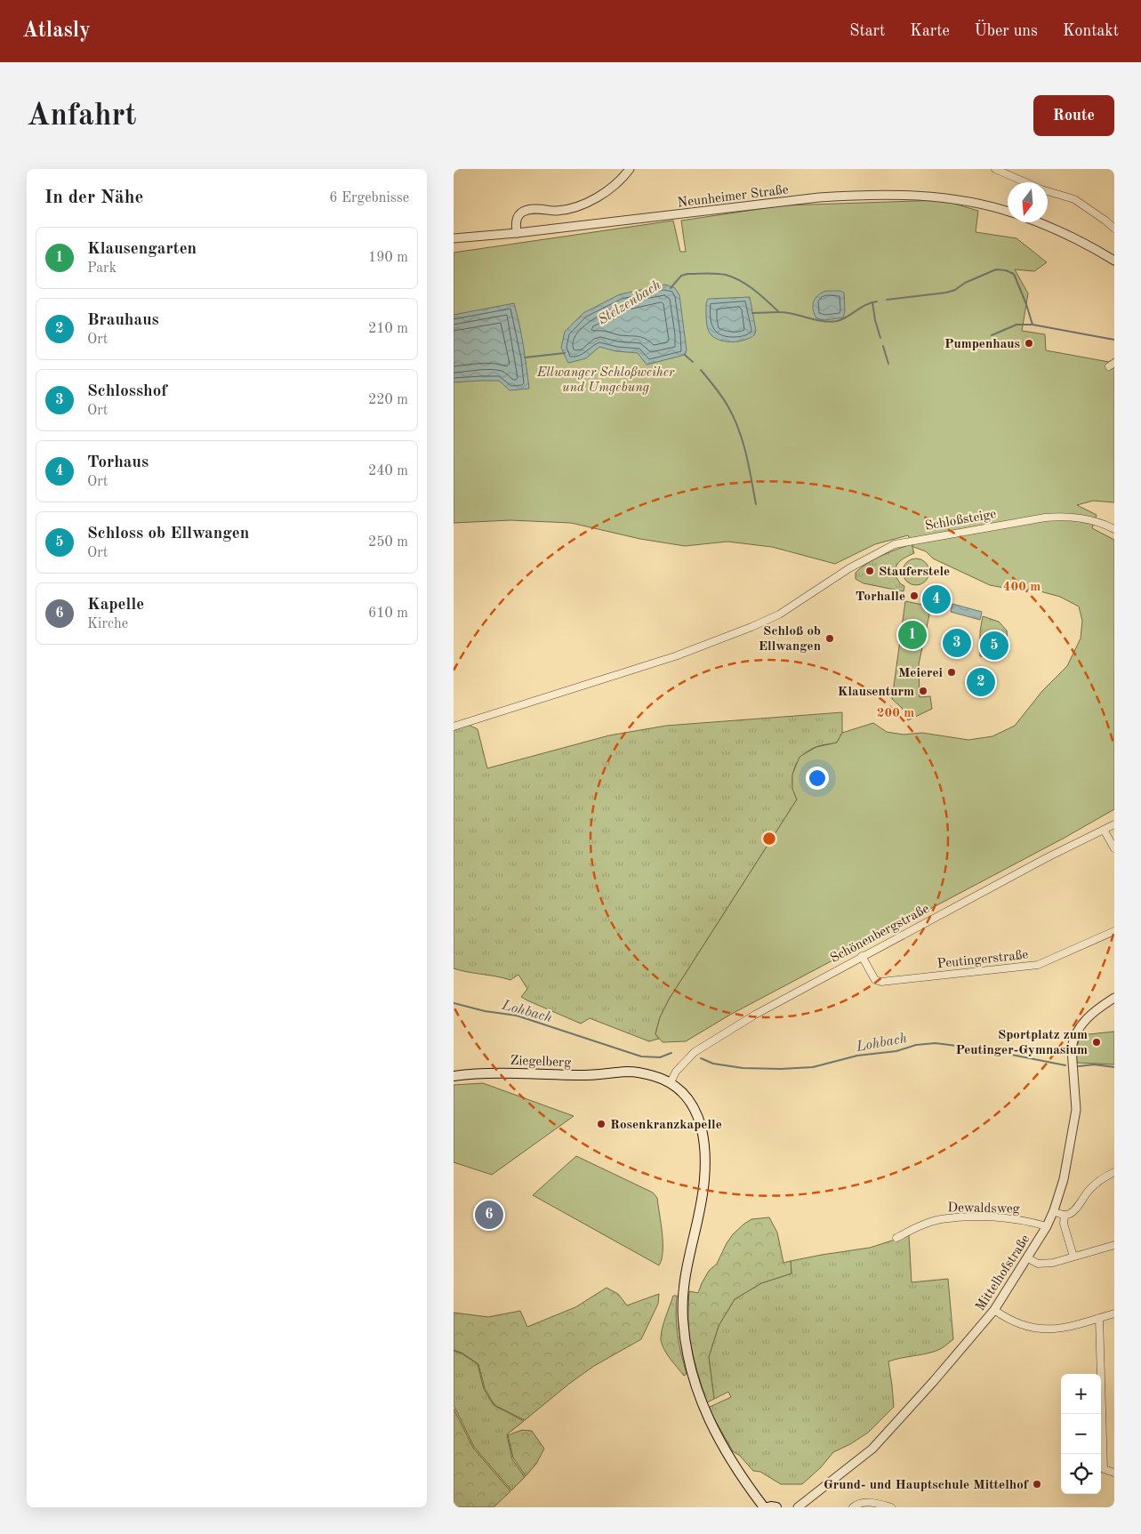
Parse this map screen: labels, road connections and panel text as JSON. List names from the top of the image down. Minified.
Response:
{"streets":{"main road":["Ziegelberg"],"street":["Neunheimer Straße","Schloßsteige","Schönenbergstraße","Peutingerstraße","Dewaldsweg","Mittelhofstraße"]},"crossings":[["Schönenbergstraße","Peutingerstraße"],["Schönenbergstraße","Ziegelberg"],["Dewaldsweg","Mittelhofstraße"]],"water":["Stelzenbach","Lohbach"],"parks":["Ellwanger Schloßweiher und Umgebung"],"places":["Pumpenhaus","Stauferstele","Torhalle","Schloß ob Ellwangen","Meierei","Klausenturm","Sportplatz zum Peutinger-Gymnasium","Rosenkranzkapelle","Grund- und Hauptschule Mittelhof"],"north":"bottom","page":{"header":"Atlasly","nav":["Start","Karte","Über uns","Kontakt"],"buttons":"Route","title":"Anfahrt","heading":["In der Nähe","6 Ergebnisse"],"list":[{"mark":"1","name":"Klausengarten","note":"Park","value":"190 m"},{"mark":"2","name":"Brauhaus","note":"Ort","value":"210 m"},{"mark":"3","name":"Schlosshof","note":"Ort","value":"220 m"},{"mark":"4","name":"Torhaus","note":"Ort","value":"240 m"},{"mark":"5","name":"Schloss ob Ellwangen","note":"Ort","value":"250 m"},{"mark":"6","name":"Kapelle","note":"Kirche","value":"610 m"}],"pins":["4","1","3","5","2","6"],"map_buttons":["+","−"]},"rings":["400 m","200 m"]}
